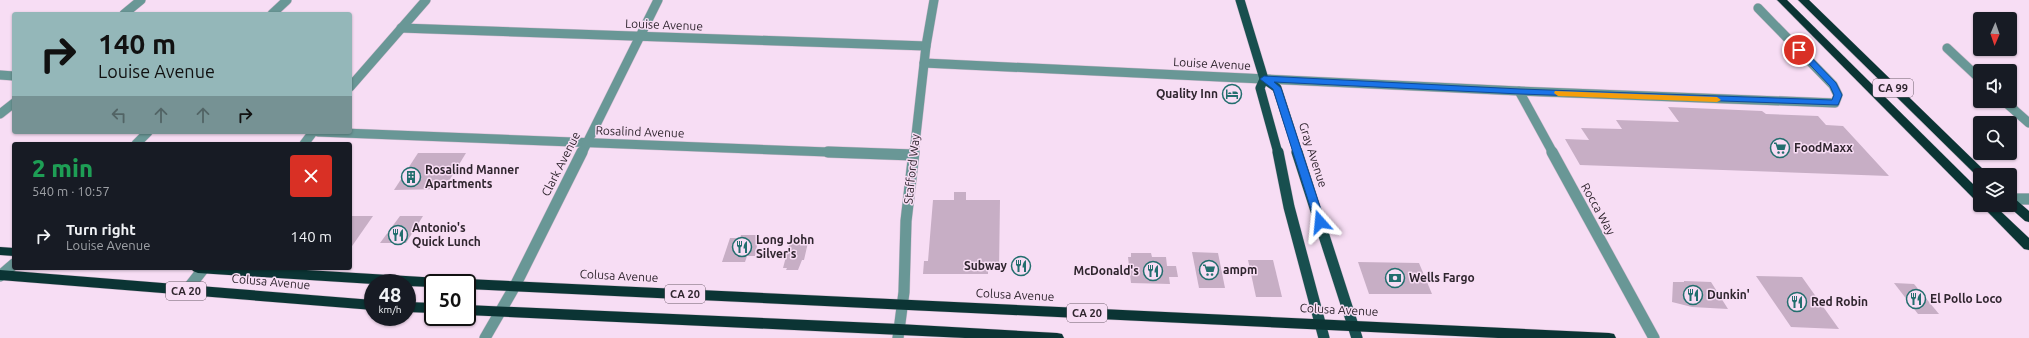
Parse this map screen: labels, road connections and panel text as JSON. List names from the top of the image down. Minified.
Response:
{"streets":{"highway":["CA 99","Colusa Avenue","CA 20"],"main road":["Gray Avenue"],"street":["Louise Avenue","Rosalind Avenue","Clark Avenue","Stafford Way","Rocca Way"]},"crossings":[["Louise Avenue","Gray Avenue"],["Louise Avenue","Clark Avenue"],["Louise Avenue","Stafford Way"],["Louise Avenue","Rocca Way"],["Rosalind Avenue","Clark Avenue"],["Rosalind Avenue","Stafford Way"],["Gray Avenue","Colusa Avenue"],["Clark Avenue","Colusa Avenue"],["Clark Avenue","CA 20"],["Stafford Way","Colusa Avenue"],["Stafford Way","CA 20"]],"places":{"hotel":["Quality Inn"],"supermarket":["FoodMaxx","ampm"],"building":["Rosalind Manner Apartments"],"restaurant":["Antonio's Quick Lunch","Long John Silver's","Subway","McDonald's","Dunkin'","El Pollo Loco","Red Robin"],"bank":["Wells Fargo"]},"north":"bottom","page":{"turn":["140 m","Louise Avenue"],"heading":["2 min","540 m · 10:57"],"list":[{"name":"Turn right","note":"Louise Avenue","value":"140 m"}],"speed":"48 km/h","limit":"50"}}
